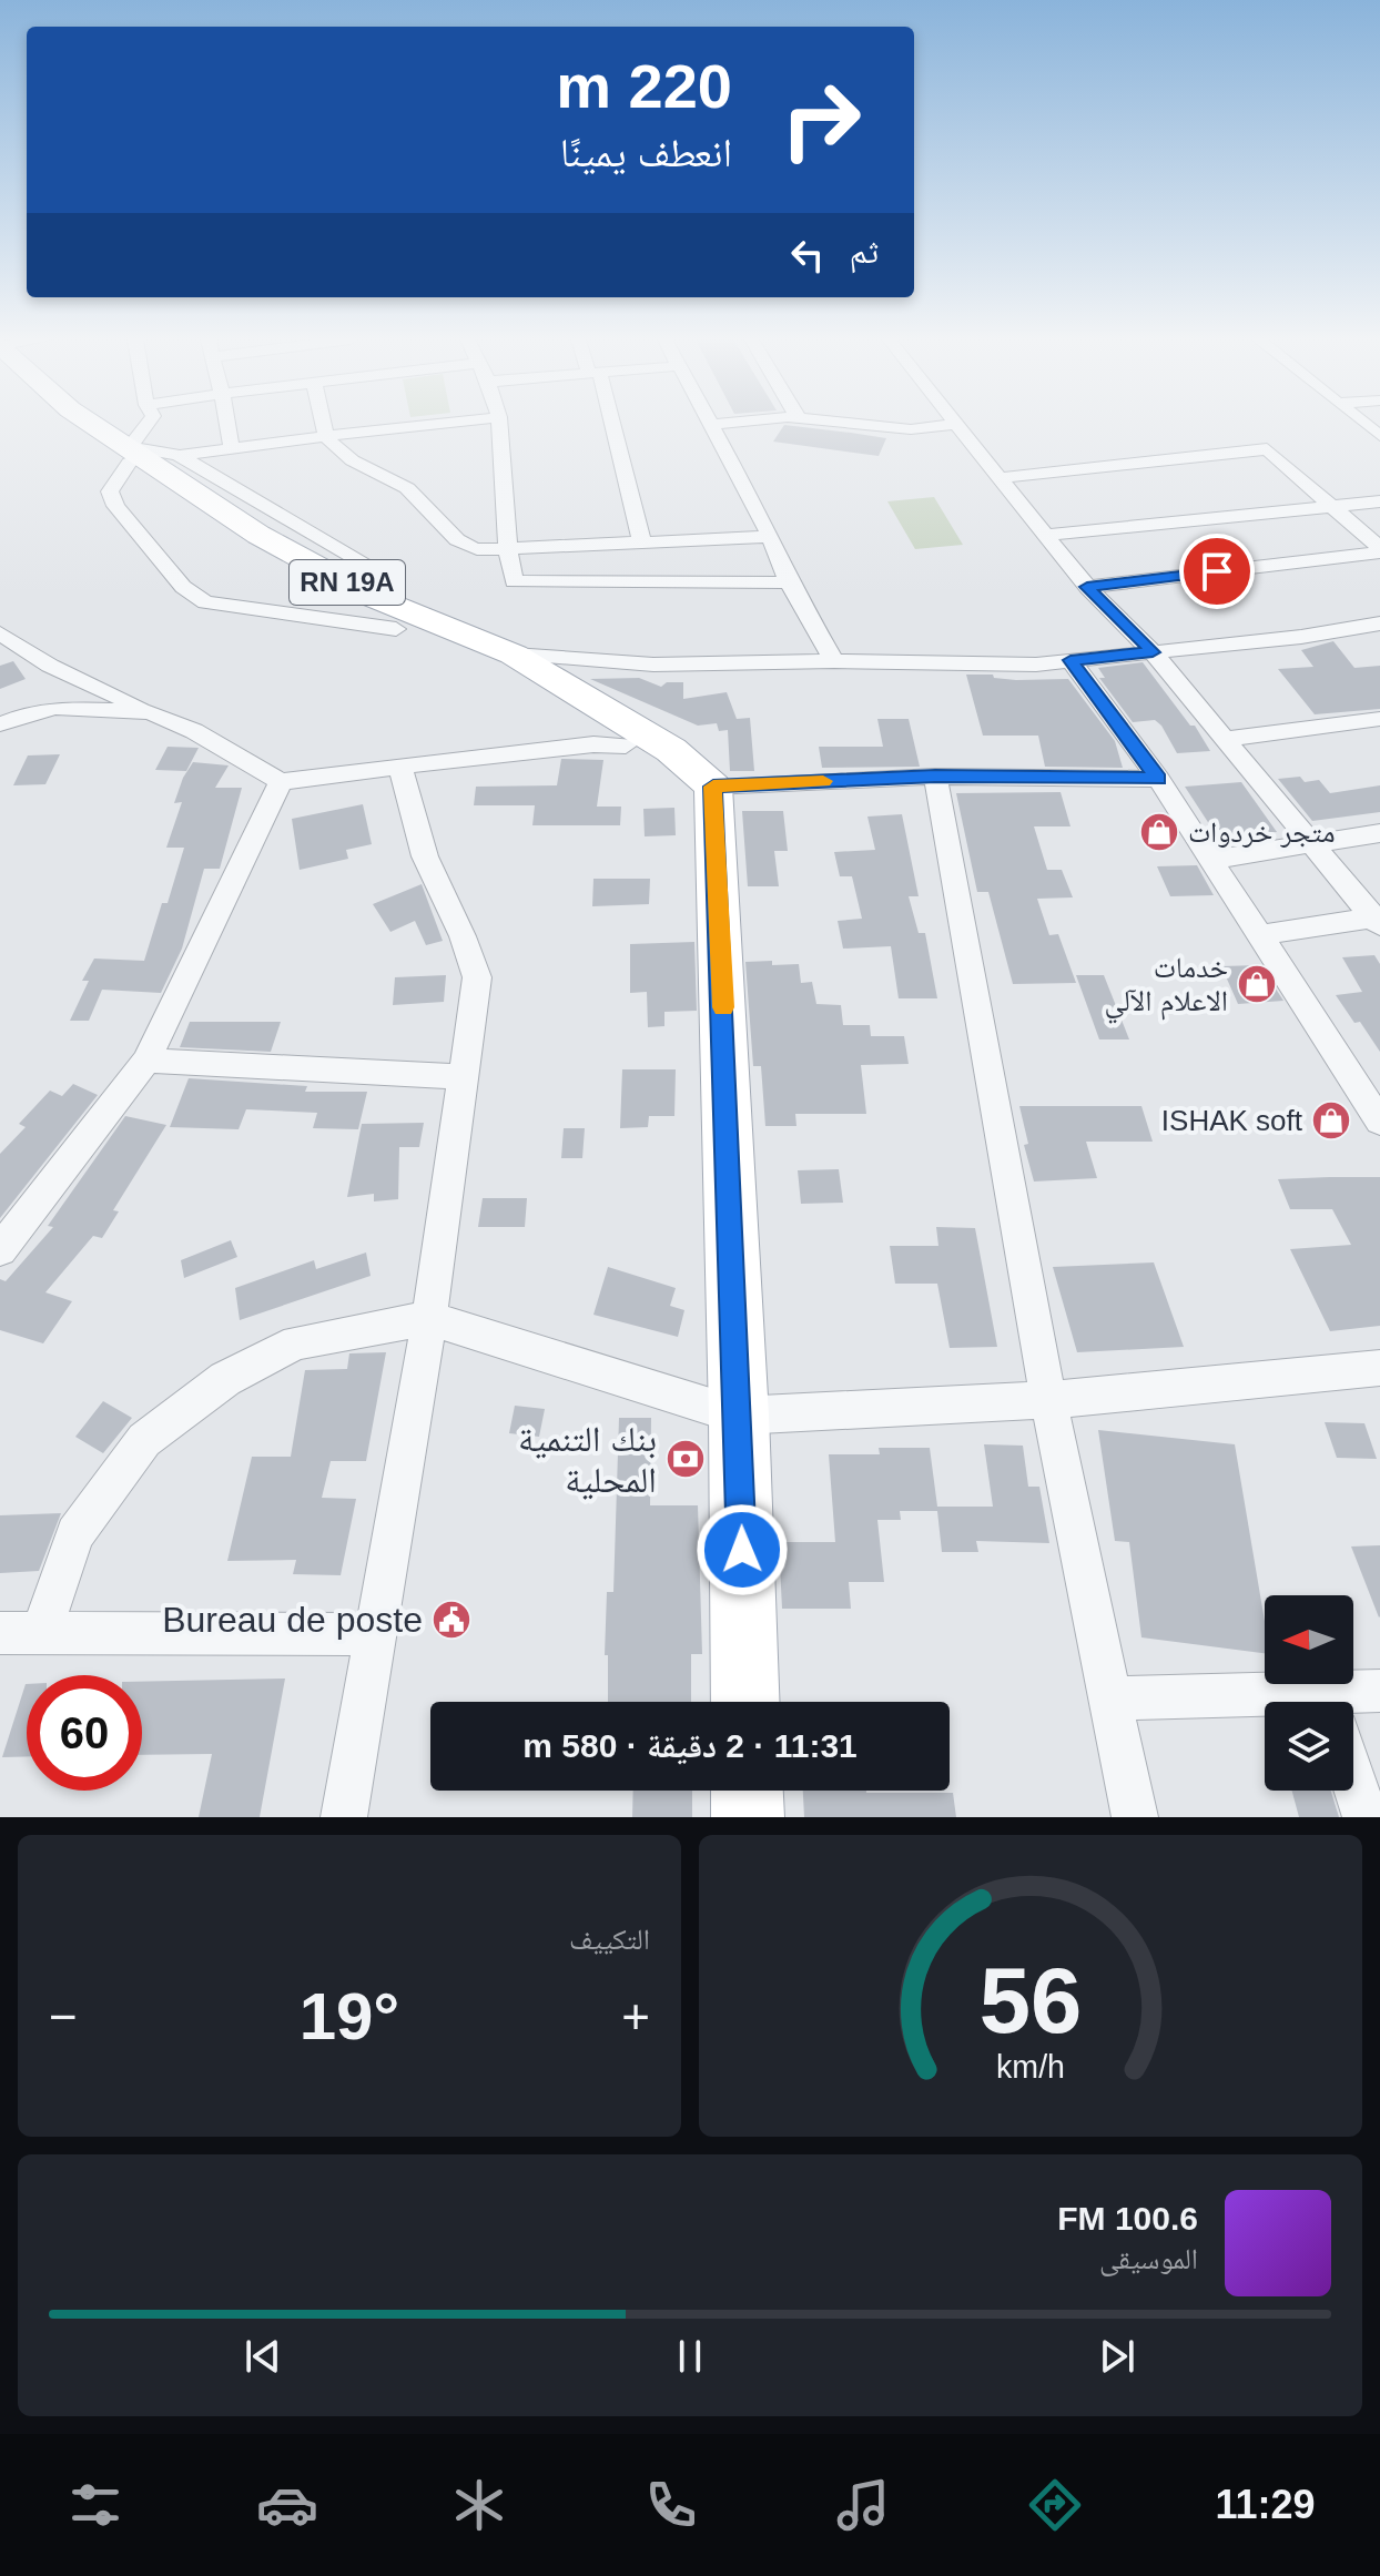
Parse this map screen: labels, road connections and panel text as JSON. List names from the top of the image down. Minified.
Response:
{"streets":{"main road":["RN 19A"]},"places":{"shop":["متجر خردوات","خدمات الاعلام الآلي","ISHAK soft"],"bank":["بنك التنمية المحلية"],"public building":["Bureau de poste"]},"north":"left","page":{"turn":["220 m","انعطف يمينًا"],"then":"ثم","limit":"60","trip":"11:31 · 2 دقيقة · 580 m","tile":"التكييف","heat":["−","19°","+"],"song":["100.6 FM","الموسيقى"],"tabs":"11:29","gauge":["56","km/h"]}}
